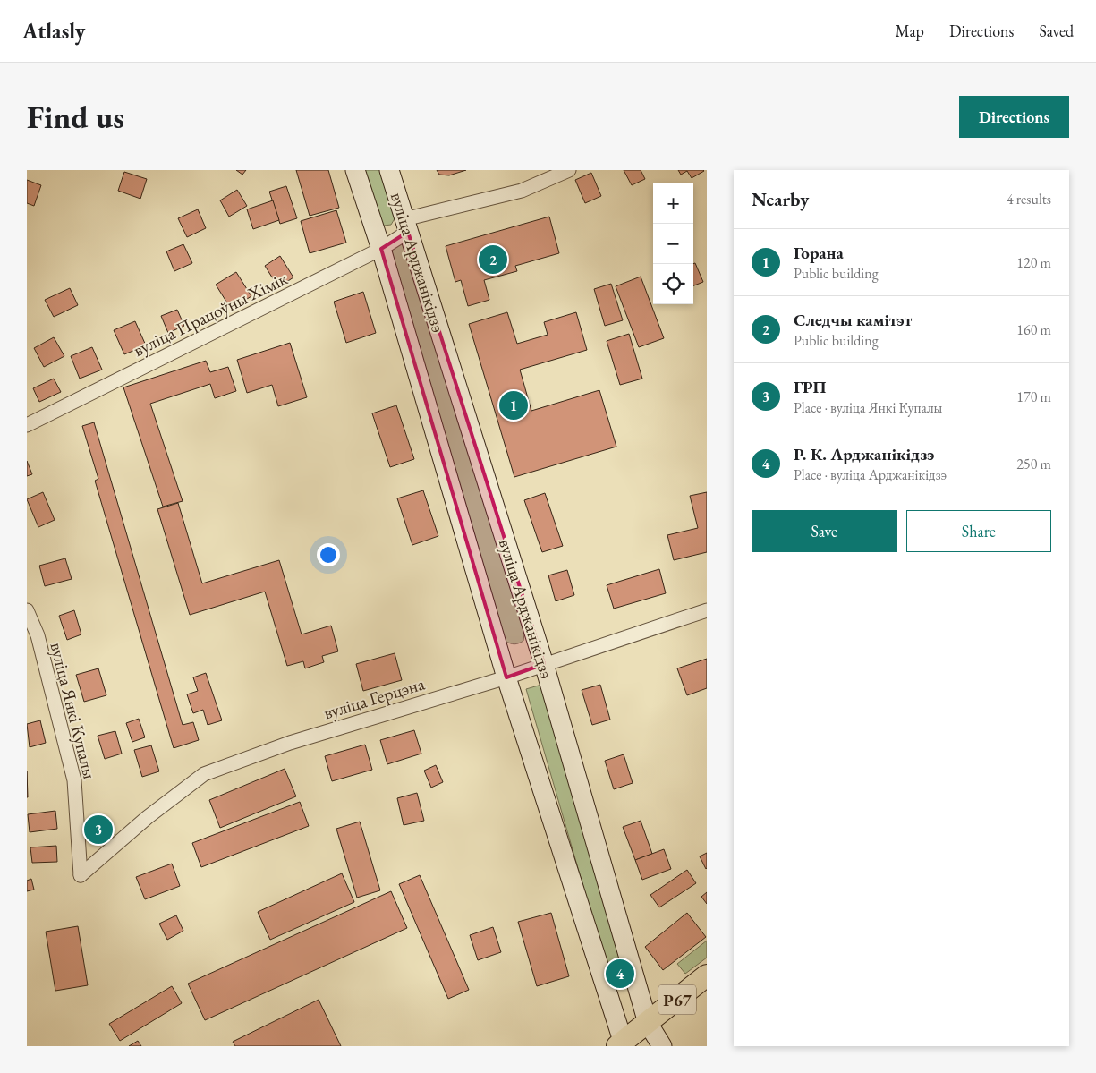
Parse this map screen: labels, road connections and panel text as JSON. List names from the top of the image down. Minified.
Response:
{"streets":{"main road":["вуліца Арджанікідзэ","Р67"],"street":["вуліца Працоўны Хімік","вуліца Герцэна","вуліца Янкі Купалы"]},"crossings":[["вуліца Арджанікідзэ","вуліца Працоўны Хімік"],["вуліца Арджанікідзэ","вуліца Герцэна"],["вуліца Арджанікідзэ","Р67"],["вуліца Герцэна","вуліца Янкі Купалы"]],"page":{"header":"Atlasly","nav":["Map","Directions","Saved"],"buttons":["Directions",["Save","Share"]],"title":"Find us","heading":["Nearby","4 results"],"map_buttons":["+","−"],"list":[{"mark":"1","name":"Горана","note":"Public building","value":"120 m"},{"mark":"2","name":"Следчы камітэт","note":"Public building","value":"160 m"},{"mark":"3","name":"ГРП","note":"Place · вуліца Янкі Купалы","value":"170 m"},{"mark":"4","name":"Р. К. Арджанікідзэ","note":"Place · вуліца Арджанікідзэ","value":"250 m"}],"pins":["2","1","3","4"]}}
